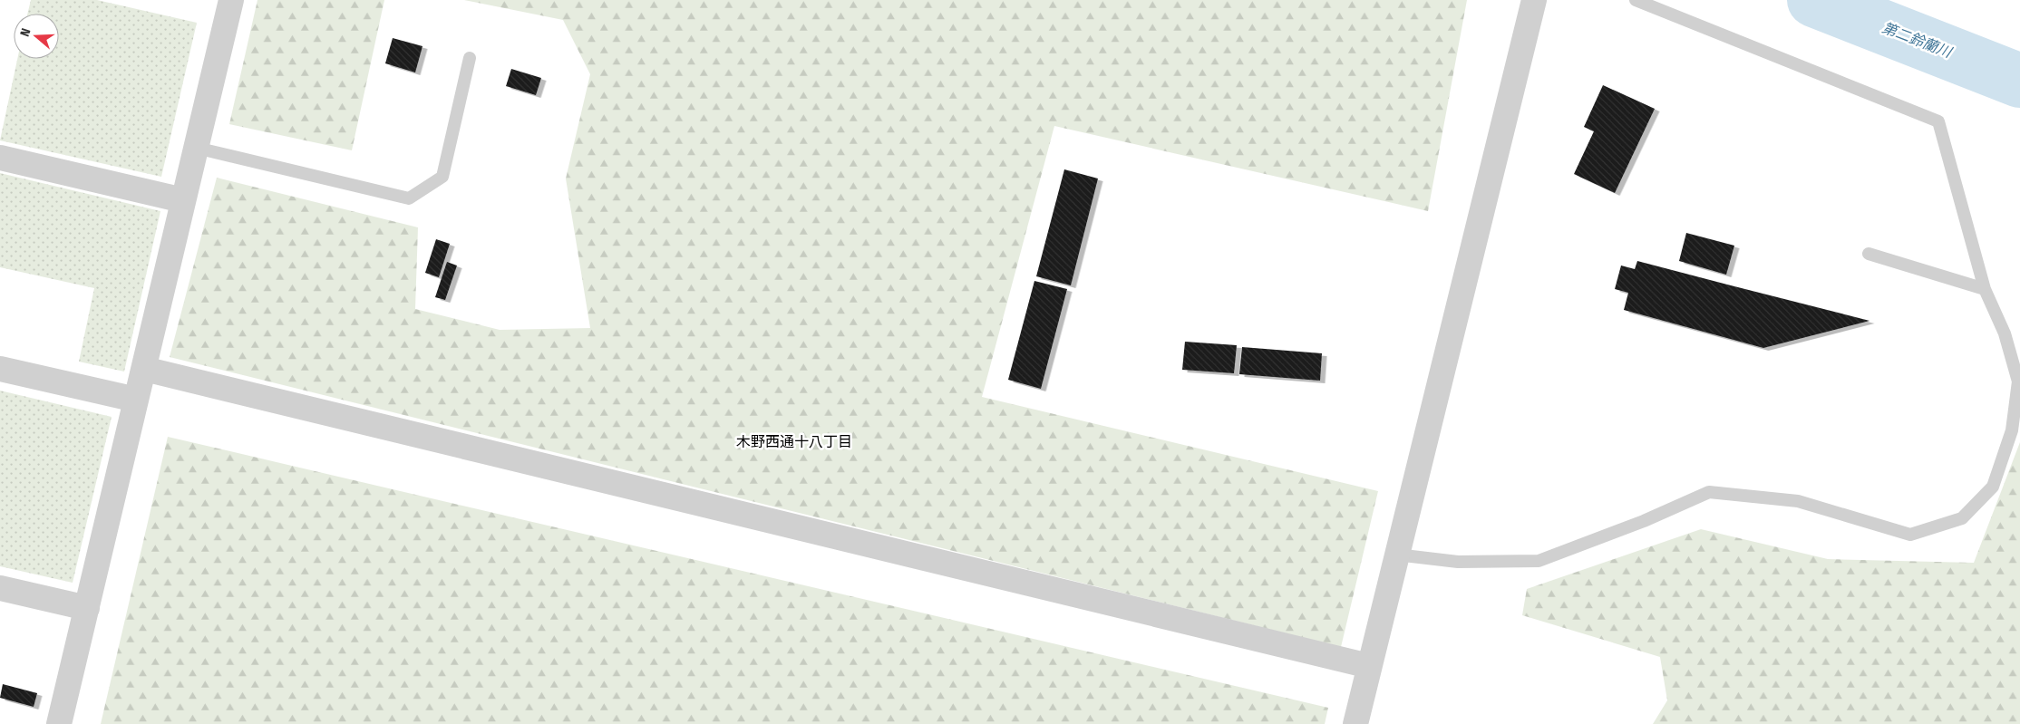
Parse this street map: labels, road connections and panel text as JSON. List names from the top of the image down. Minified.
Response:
{"districts":["木野西通十八丁目"],"water":["第二鈴蘭川"],"north":"left"}
